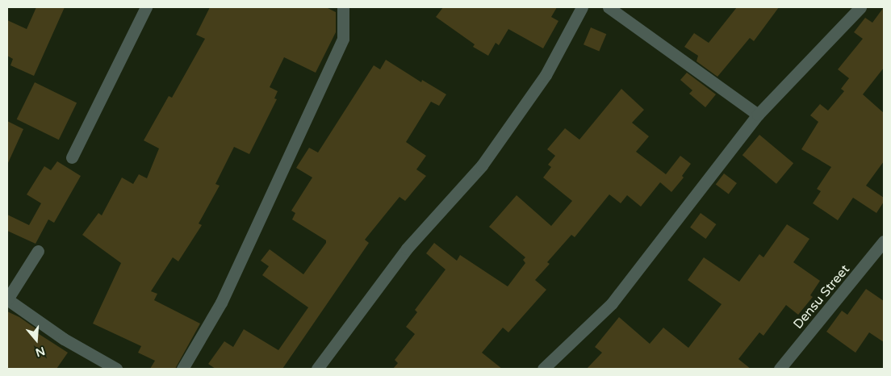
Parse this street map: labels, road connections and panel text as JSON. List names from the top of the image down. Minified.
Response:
{"streets":{"street":["Densu Street"]},"north":"bottom"}
